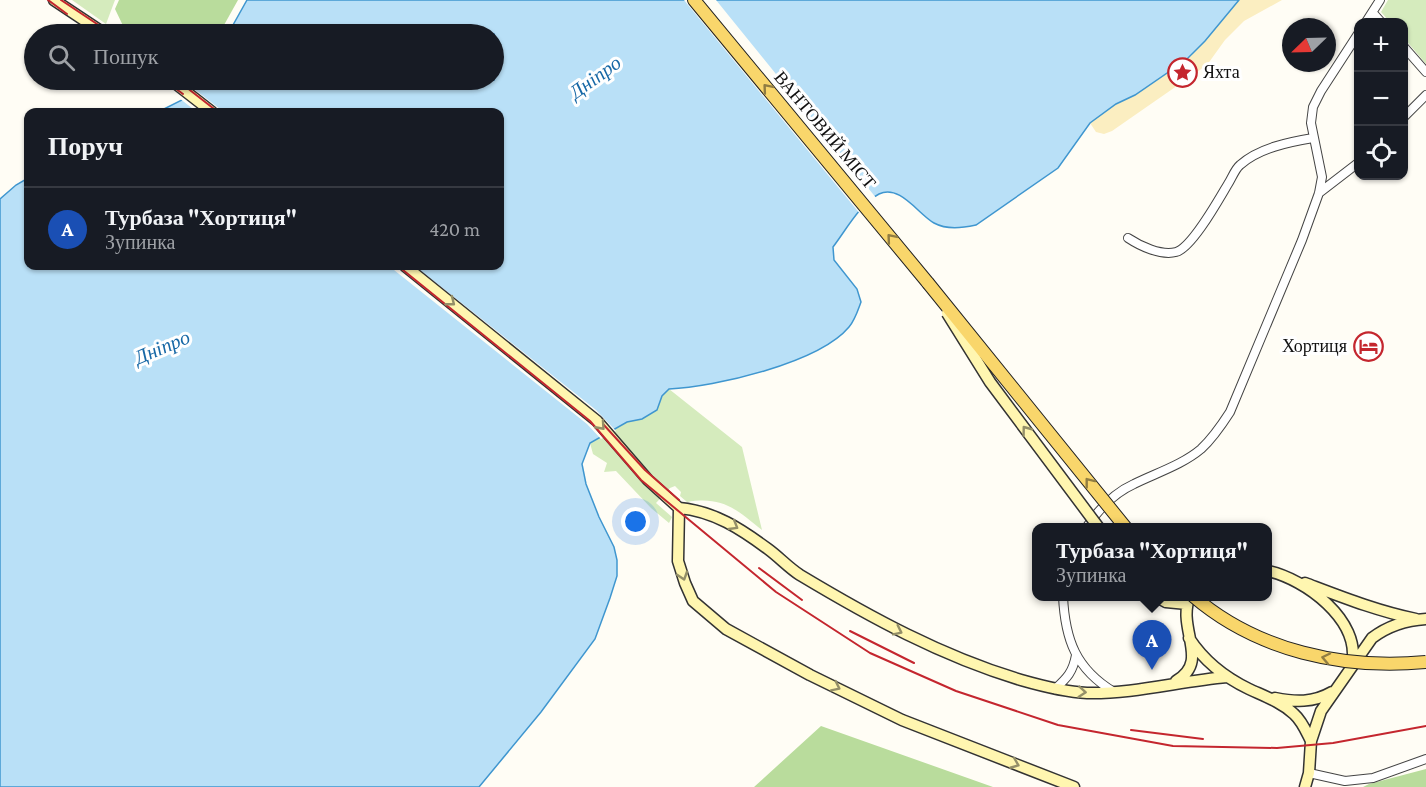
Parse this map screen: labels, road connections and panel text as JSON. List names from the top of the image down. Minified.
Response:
{"streets":{"main road":["ВАНТОВИЙ МІСТ"]},"water":["Дніпро"],"places":{"place":["Яхта"],"hotel":["Хортиця"]},"north":"bottom left","page":{"map_buttons":["+","−"],"search":"Пошук","heading":"Поруч","list":[{"mark":"A","name":"Турбаза \"Хортиця\"","note":"Зупинка","value":"420 m"}],"popup":["Турбаза \"Хортиця\"","Зупинка"],"pins":"A"}}
